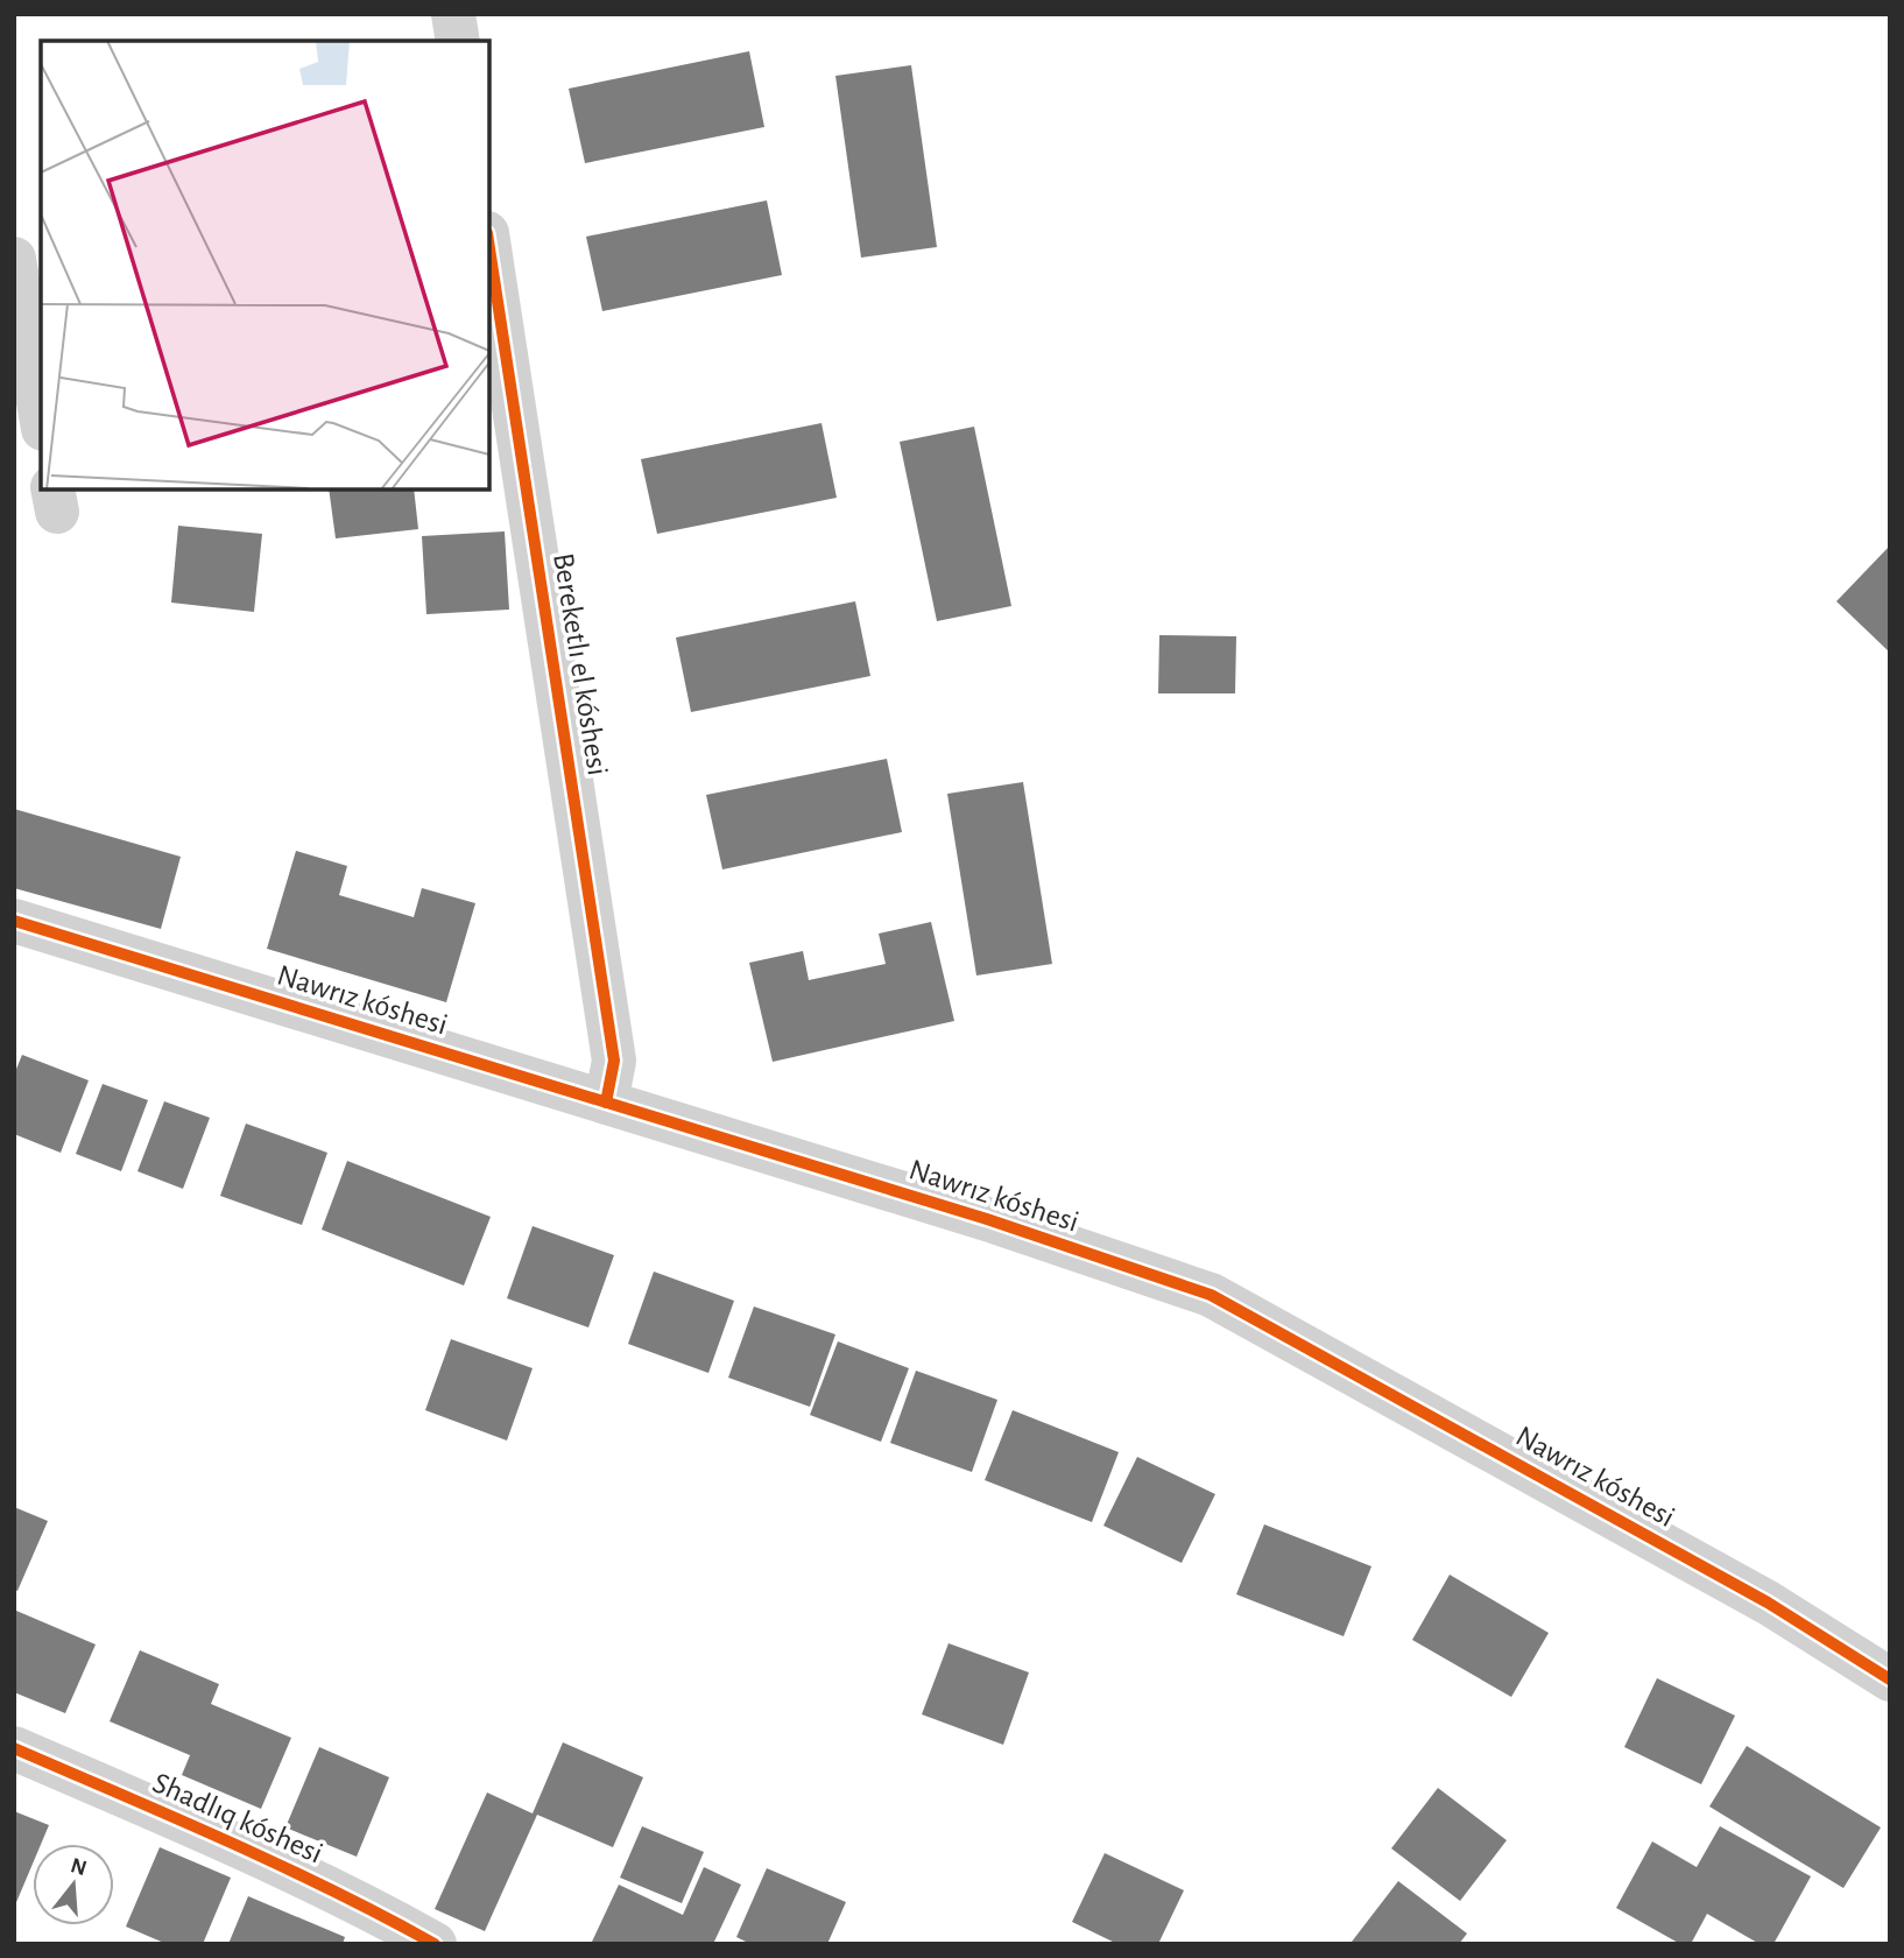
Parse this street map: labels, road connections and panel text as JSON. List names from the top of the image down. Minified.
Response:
{"streets":{"street":["Bereketlı el kóshesi","Nawrız kóshesi","Shadlıq kóshesi"]},"crossings":[["Bereketlı el kóshesi","Nawrız kóshesi"]],"north":"top"}
